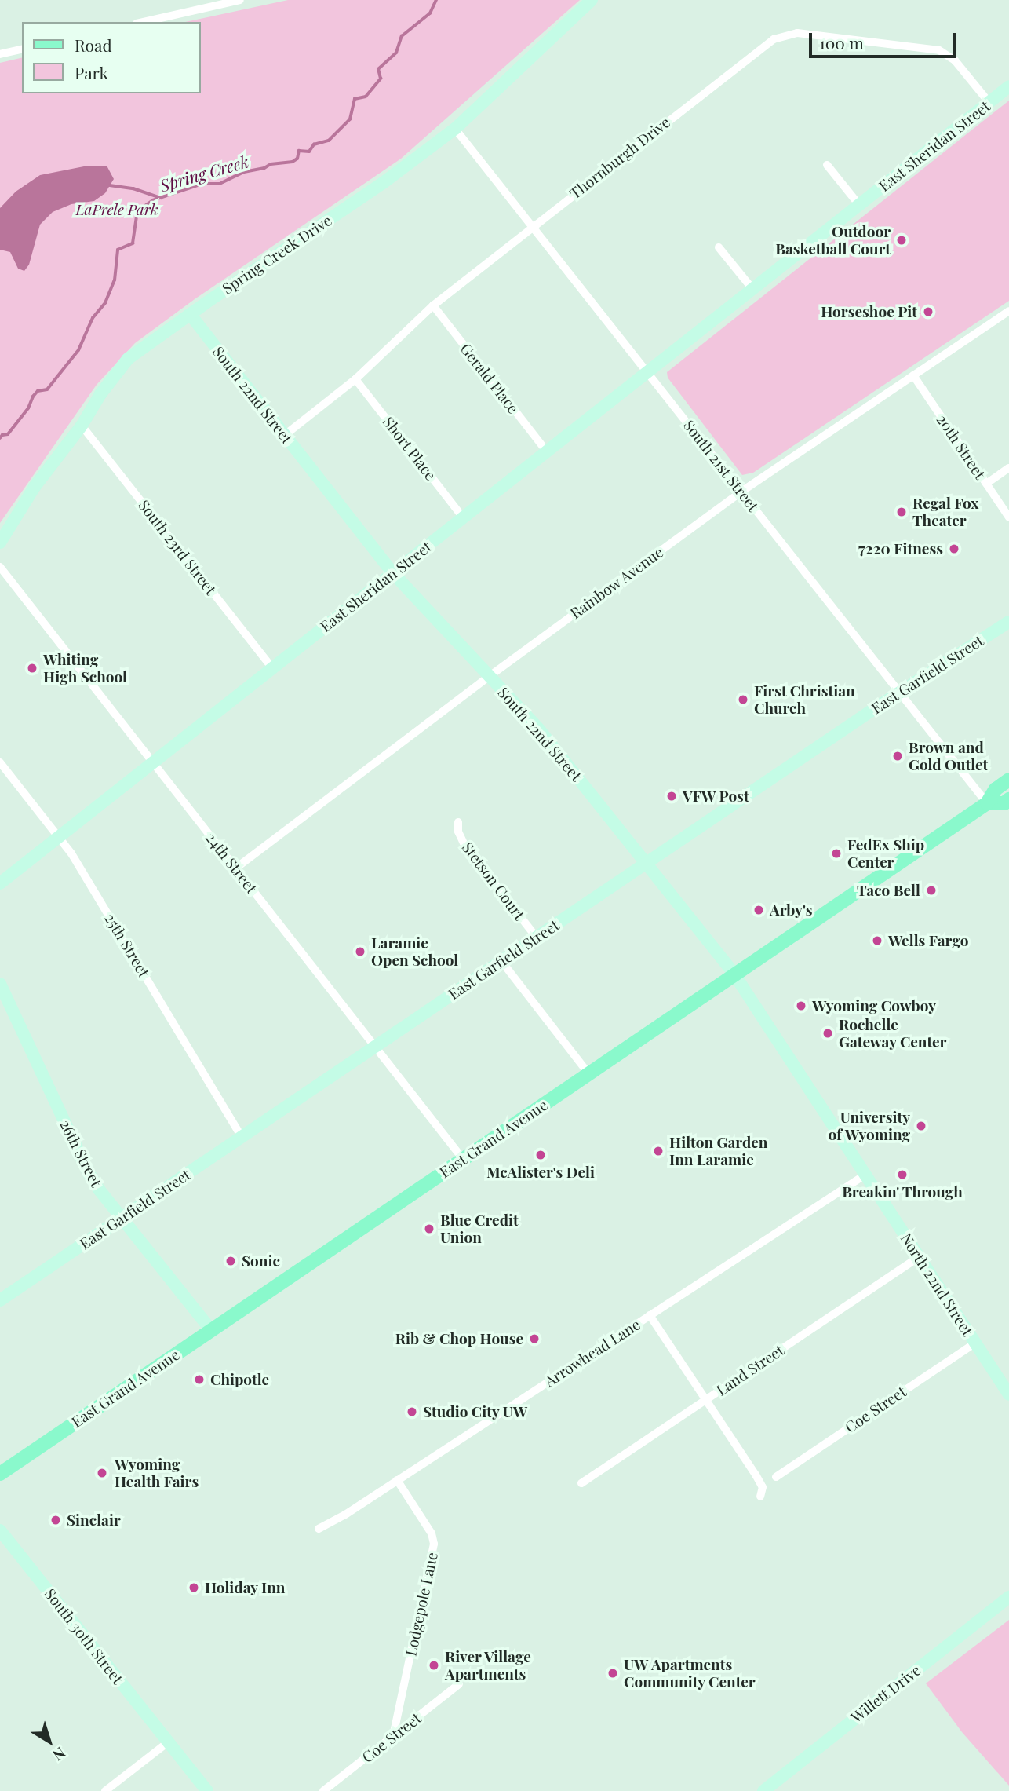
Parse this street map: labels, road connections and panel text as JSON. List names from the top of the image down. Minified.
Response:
{"streets":{"main road":["East Grand Avenue"],"street":["East Sheridan Street","Thornburgh Drive","Spring Creek Drive","Gerald Place","South 22nd Street","20th Street","Short Place","South 21st Street","South 23rd Street","Rainbow Avenue","East Garfield Street","24th Street","Stetson Court","25th Street","26th Street","North 22nd Street","Arrowhead Lane","Land Street","Coe Street","Lodgepole Lane","South 30th Street","Willett Drive"]},"crossings":[["East Sheridan Street","Thornburgh Drive"],["East Sheridan Street","Gerald Place"],["East Sheridan Street","South 22nd Street"],["East Sheridan Street","Short Place"],["East Sheridan Street","South 21st Street"],["East Sheridan Street","South 23rd Street"],["East Sheridan Street","24th Street"],["East Sheridan Street","25th Street"],["Thornburgh Drive","Gerald Place"],["Thornburgh Drive","South 22nd Street"],["Thornburgh Drive","Short Place"],["Thornburgh Drive","South 21st Street"],["Spring Creek Drive","South 22nd Street"],["Spring Creek Drive","South 21st Street"],["Spring Creek Drive","South 23rd Street"],["South 22nd Street","Rainbow Avenue"],["South 22nd Street","East Garfield Street"],["South 22nd Street","East Grand Avenue"],["South 22nd Street","North 22nd Street"],["South 22nd Street","Arrowhead Lane"],["20th Street","Rainbow Avenue"],["South 21st Street","Rainbow Avenue"],["South 21st Street","East Garfield Street"],["South 21st Street","East Grand Avenue"],["Rainbow Avenue","24th Street"],["East Garfield Street","24th Street"],["East Garfield Street","Stetson Court"],["East Garfield Street","25th Street"],["East Garfield Street","26th Street"],["24th Street","East Grand Avenue"],["East Grand Avenue","26th Street"],["North 22nd Street","Arrowhead Lane"],["North 22nd Street","Land Street"],["North 22nd Street","Coe Street"],["Arrowhead Lane","Lodgepole Lane"],["Coe Street","Lodgepole Lane"]],"water":["Spring Creek"],"parks":["LaPrele Park"],"places":["Outdoor Basketball Court","Horseshoe Pit","Regal Fox Theater","7220 Fitness","Whiting High School","First Christian Church","Brown and Gold Outlet","VFW Post","FedEx Ship Center","Taco Bell","Arby's","Wells Fargo","Laramie Open School","Wyoming Cowboy","Rochelle Gateway Center","University of Wyoming","Hilton Garden Inn Laramie","McAlister's Deli","Breakin' Through","Blue Credit Union","Sonic","Rib & Chop House","Chipotle","Studio City UW","Wyoming Health Fairs","Sinclair","Holiday Inn","River Village Apartments","UW Apartments Community Center"],"legend":["Road","Park"],"scale_bar":"100 m","north":"bottom right"}
